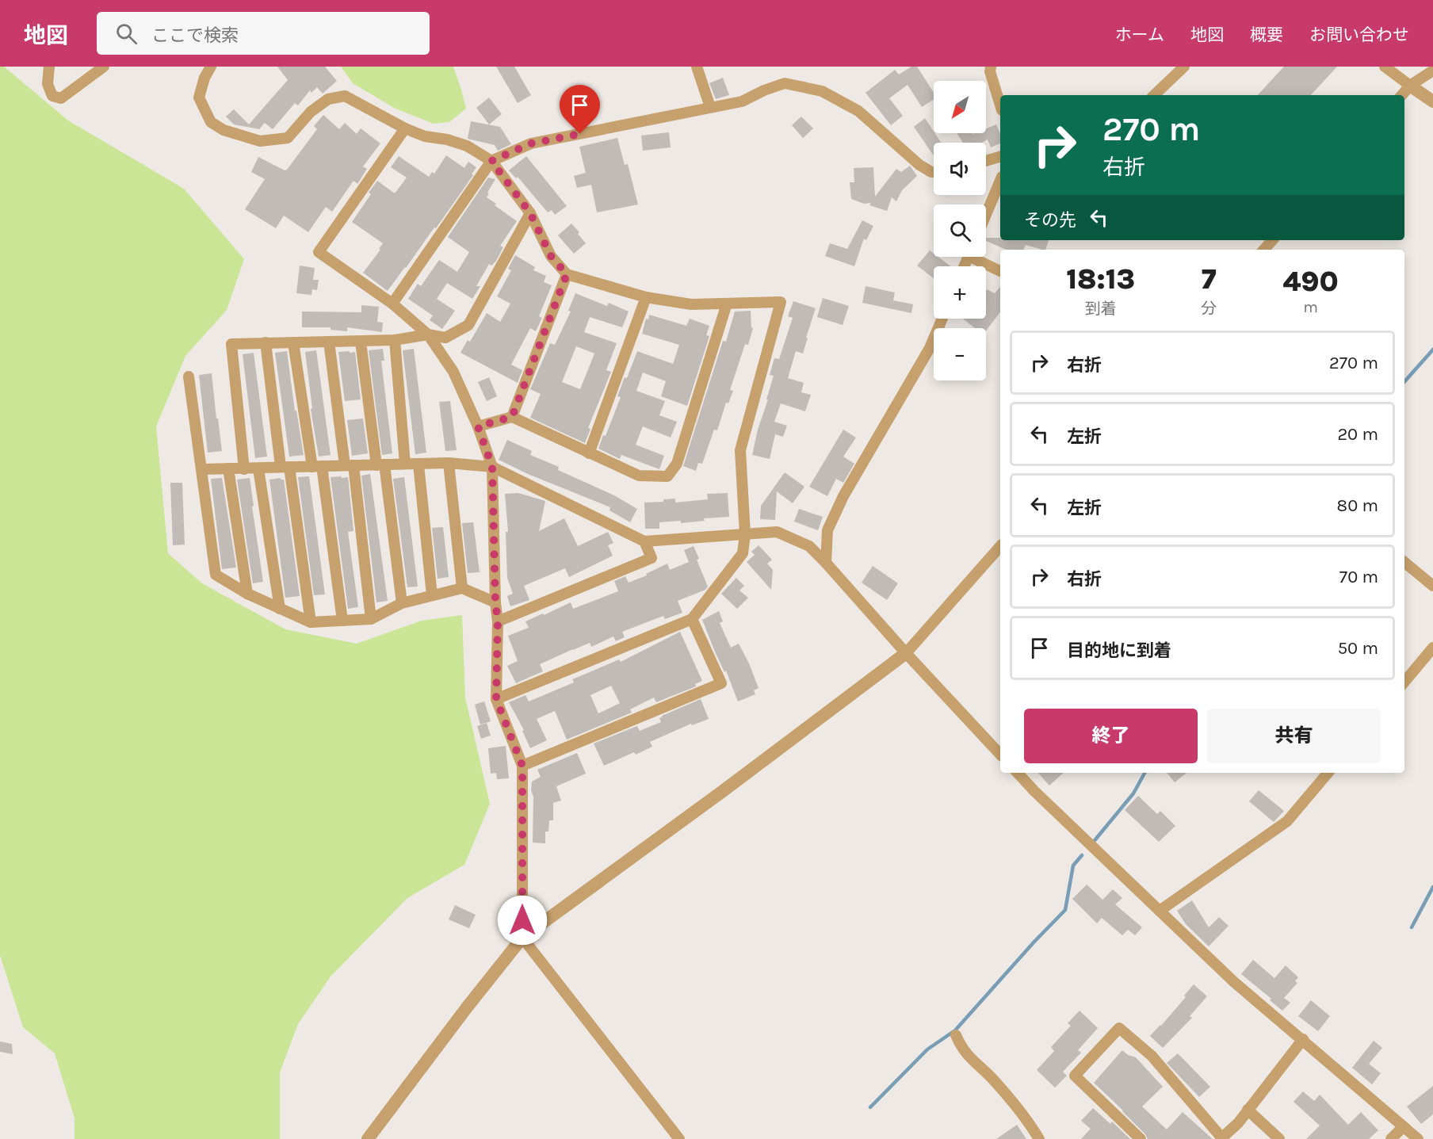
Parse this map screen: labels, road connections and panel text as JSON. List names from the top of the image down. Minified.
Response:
{"north":"bottom left","page":{"header":"地図","search":"ここで検索","nav":["ホーム","地図","概要","お問い合わせ"],"map_buttons":["+","−"],"turn":["270 m","右折"],"then":"その先","eta":["18:13","到着","7","分","490","m"],"list":[{"name":"右折","value":"270 m"},{"name":"左折","value":"20 m"},{"name":"左折","value":"80 m"},{"name":"右折","value":"70 m"},{"name":"目的地に到着","value":"50 m"}],"buttons":["終了","共有"]}}
